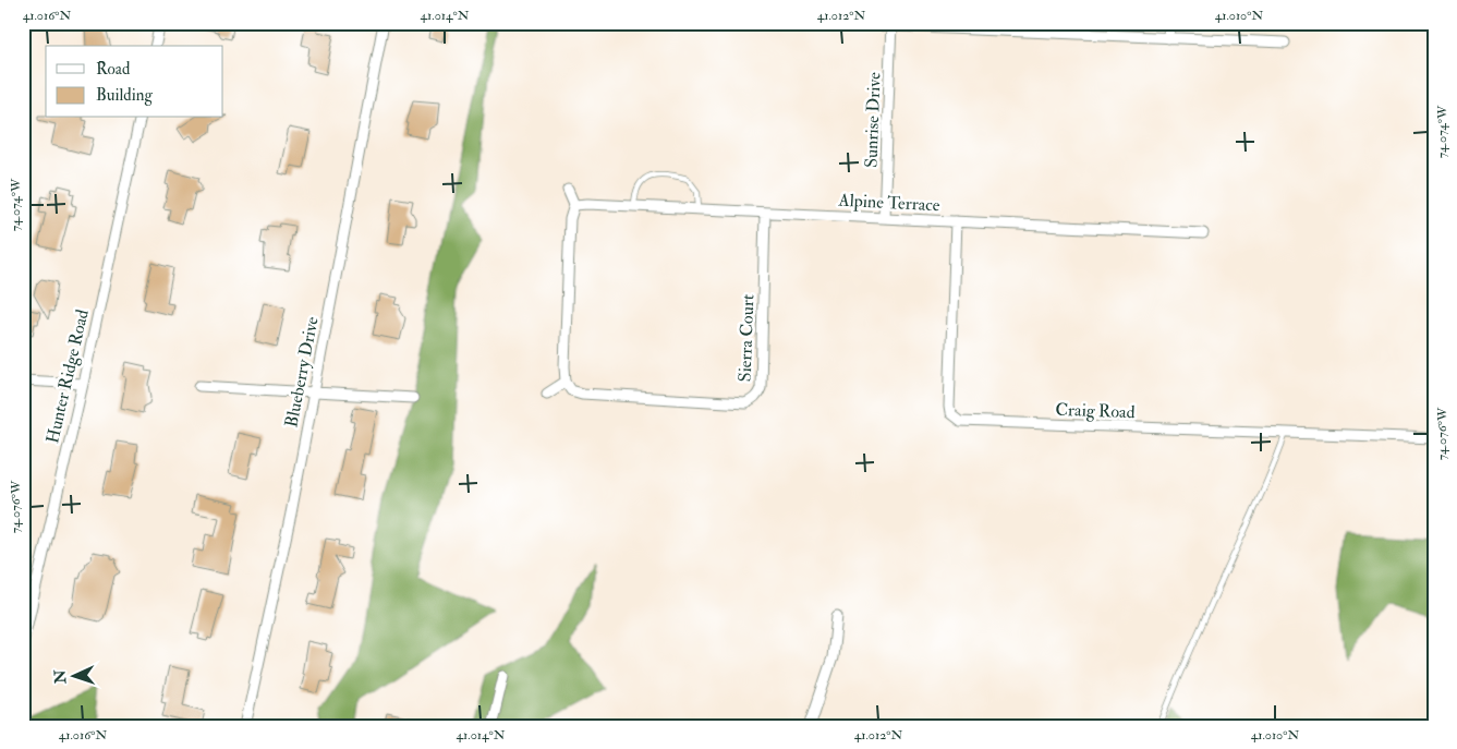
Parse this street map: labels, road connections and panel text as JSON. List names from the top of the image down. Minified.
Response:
{"streets":{"street":["Sunrise Drive","Alpine Terrace","Sierra Court","Blueberry Drive","Hunter Ridge Road","Craig Road"]},"crossings":[["Sunrise Drive","Alpine Terrace"],["Alpine Terrace","Sierra Court"],["Alpine Terrace","Craig Road"]],"legend":["Road","Building"],"north":"left","coordinates":["41.016°N","41.014°N","41.012°N","41.010°N","74.074°W","74.076°W"]}
